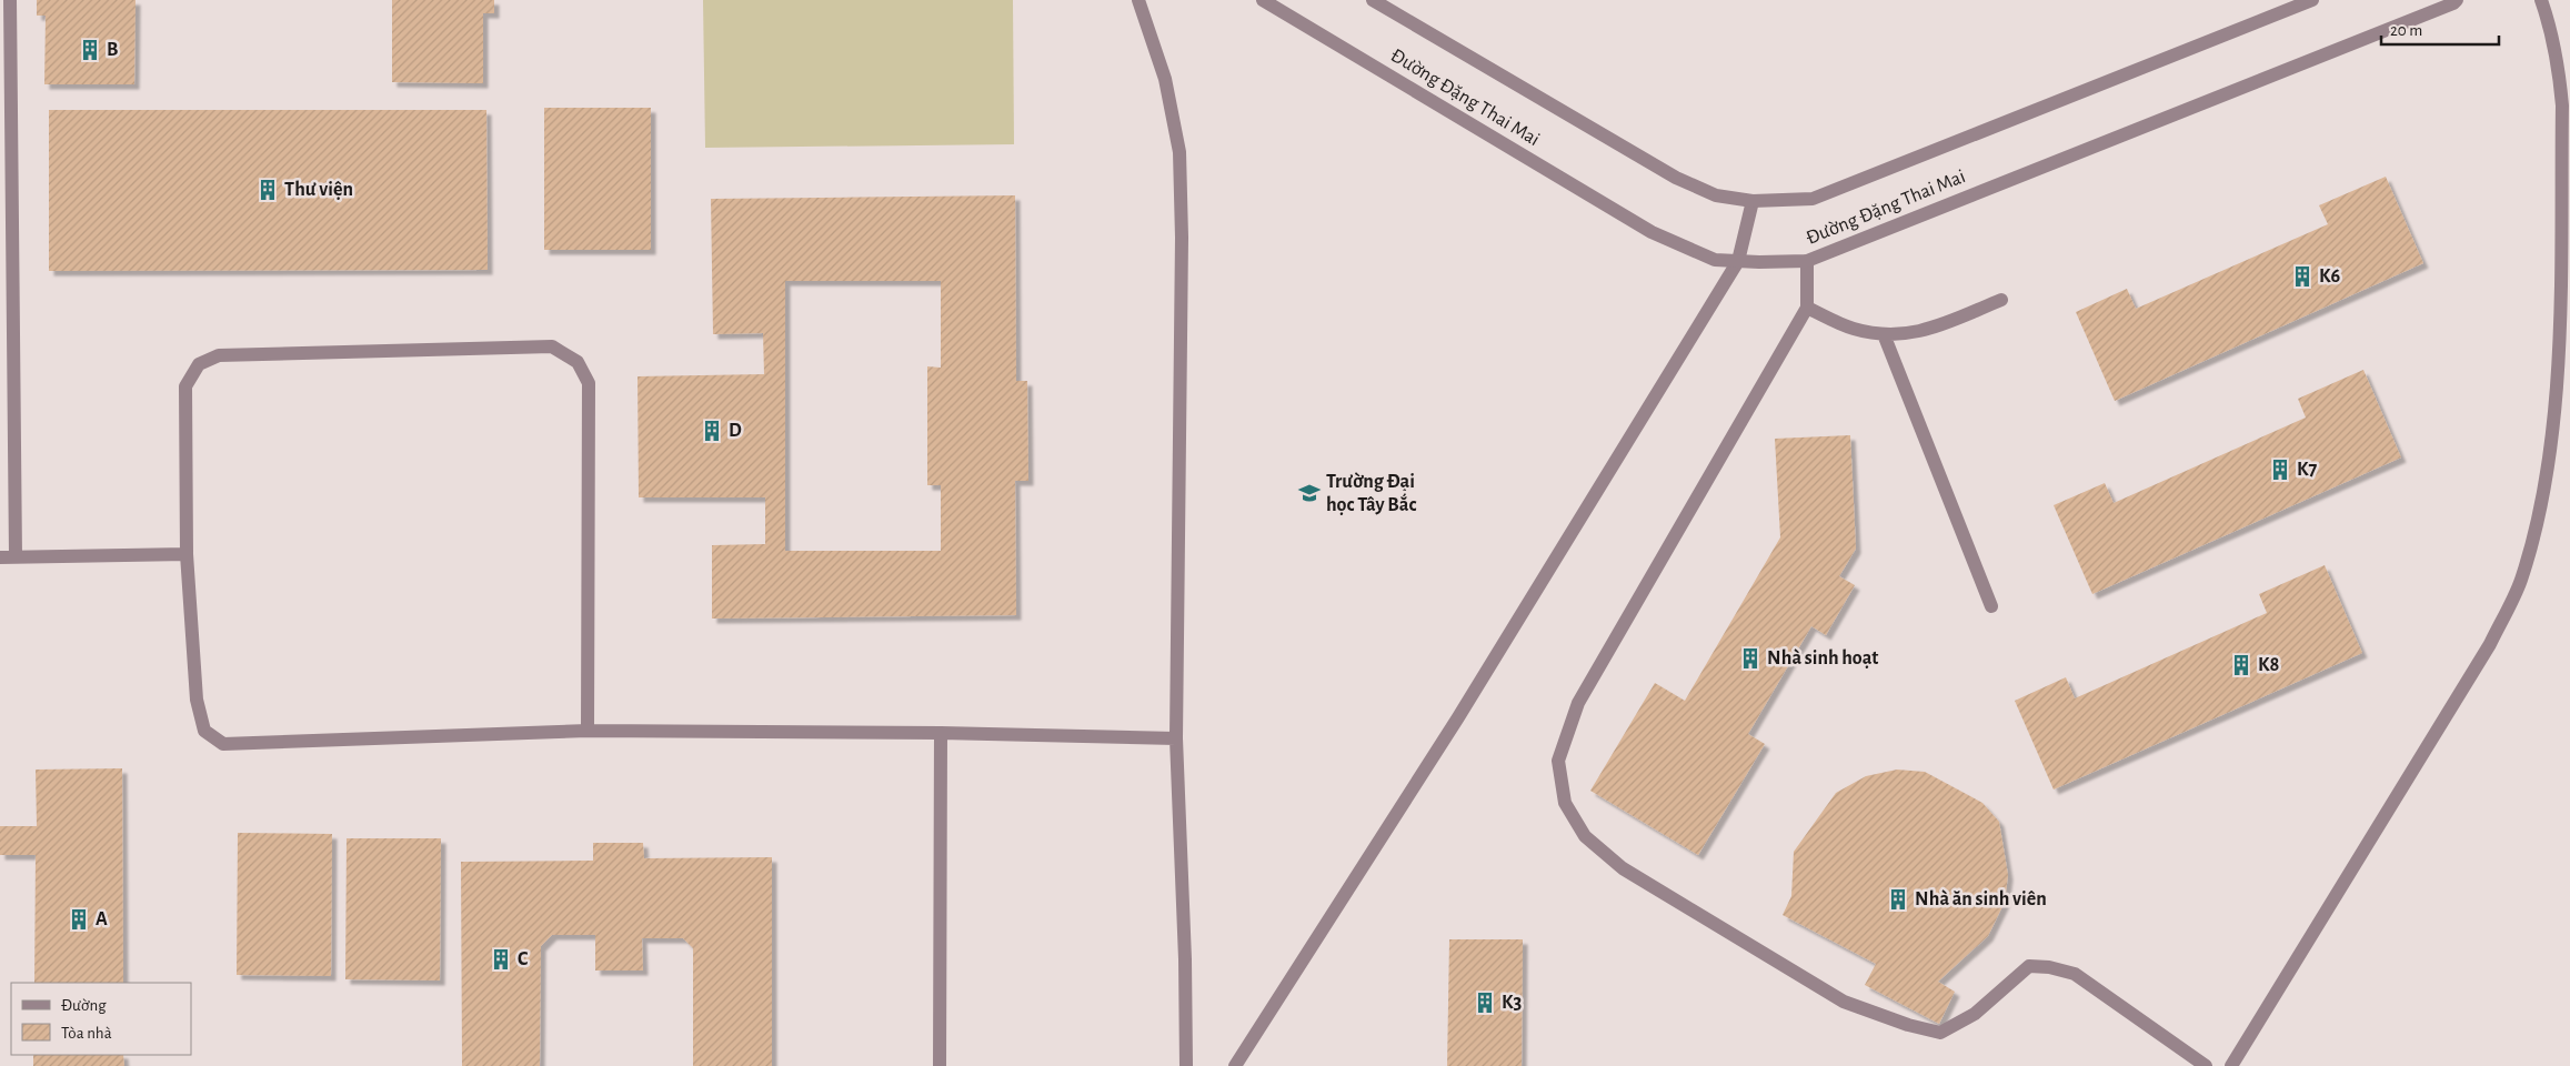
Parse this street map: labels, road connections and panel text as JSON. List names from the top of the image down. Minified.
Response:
{"streets":{"street":["Đường Đặng Thai Mai"]},"places":{"building":["B","Thư viện","K6","D","K7","Nhà sinh hoạt","K8","Nhà ăn sinh viên","A","C","K3"],"school or university":["Trường Đại học Tây Bắc"]},"legend":["Đường","Tòa nhà"],"scale_bar":"20 m"}
